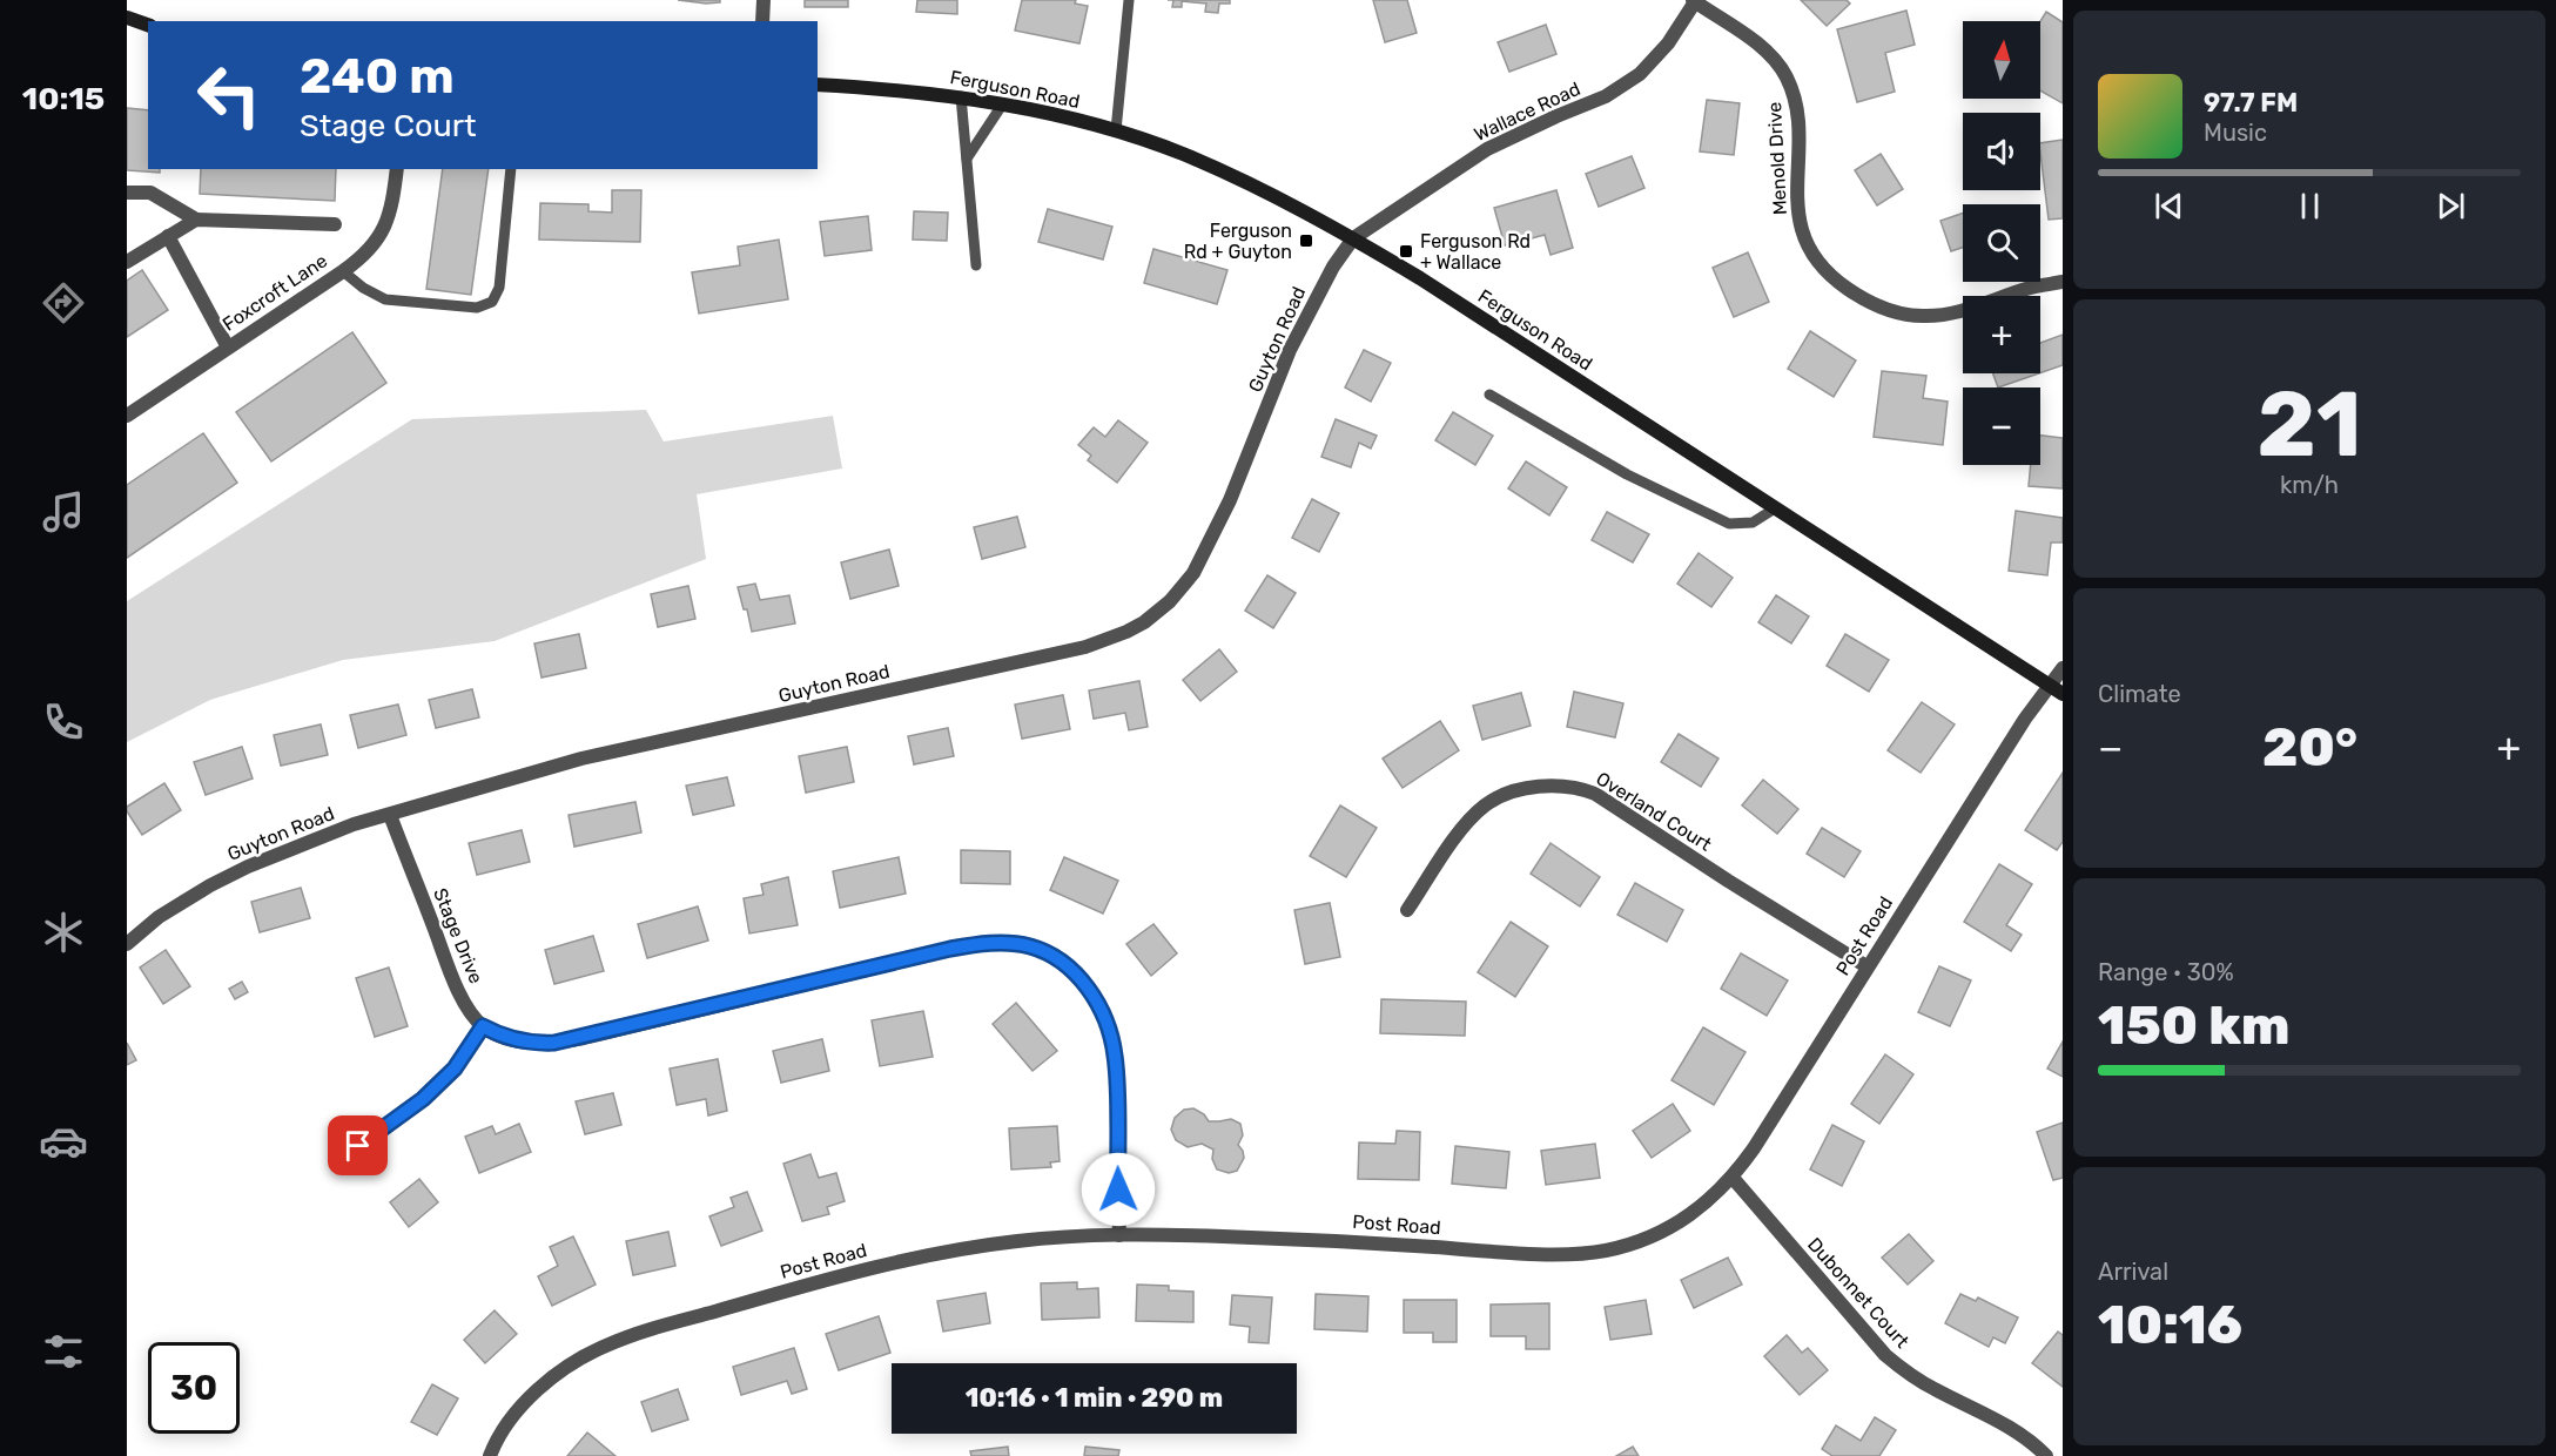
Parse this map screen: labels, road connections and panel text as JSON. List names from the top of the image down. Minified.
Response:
{"streets":{"street":["Ferguson Road","Wallace Road","Menold Drive","Foxcroft Lane","Guyton Road","Overland Court","Stage Drive","Post Road","Dubonnet Court"]},"crossings":[["Ferguson Road","Wallace Road"],["Ferguson Road","Guyton Road"],["Ferguson Road","Post Road"],["Wallace Road","Menold Drive"],["Wallace Road","Guyton Road"],["Guyton Road","Stage Drive"],["Overland Court","Post Road"],["Post Road","Dubonnet Court"]],"places":{"transit":["Ferguson Rd + Guyton","Ferguson Rd + Wallace"]},"north":"top","page":{"tabs":"10:15","map_buttons":["+","−"],"turn":["240 m","Stage Court"],"song":["97.7 FM","Music"],"tile":[["21","km/h"],"Climate",["Range · 30%","150 km"],["Arrival","10:16"]],"heat":["−","20°","+"],"limit":"30","trip":"10:16 · 1 min · 290 m"}}
